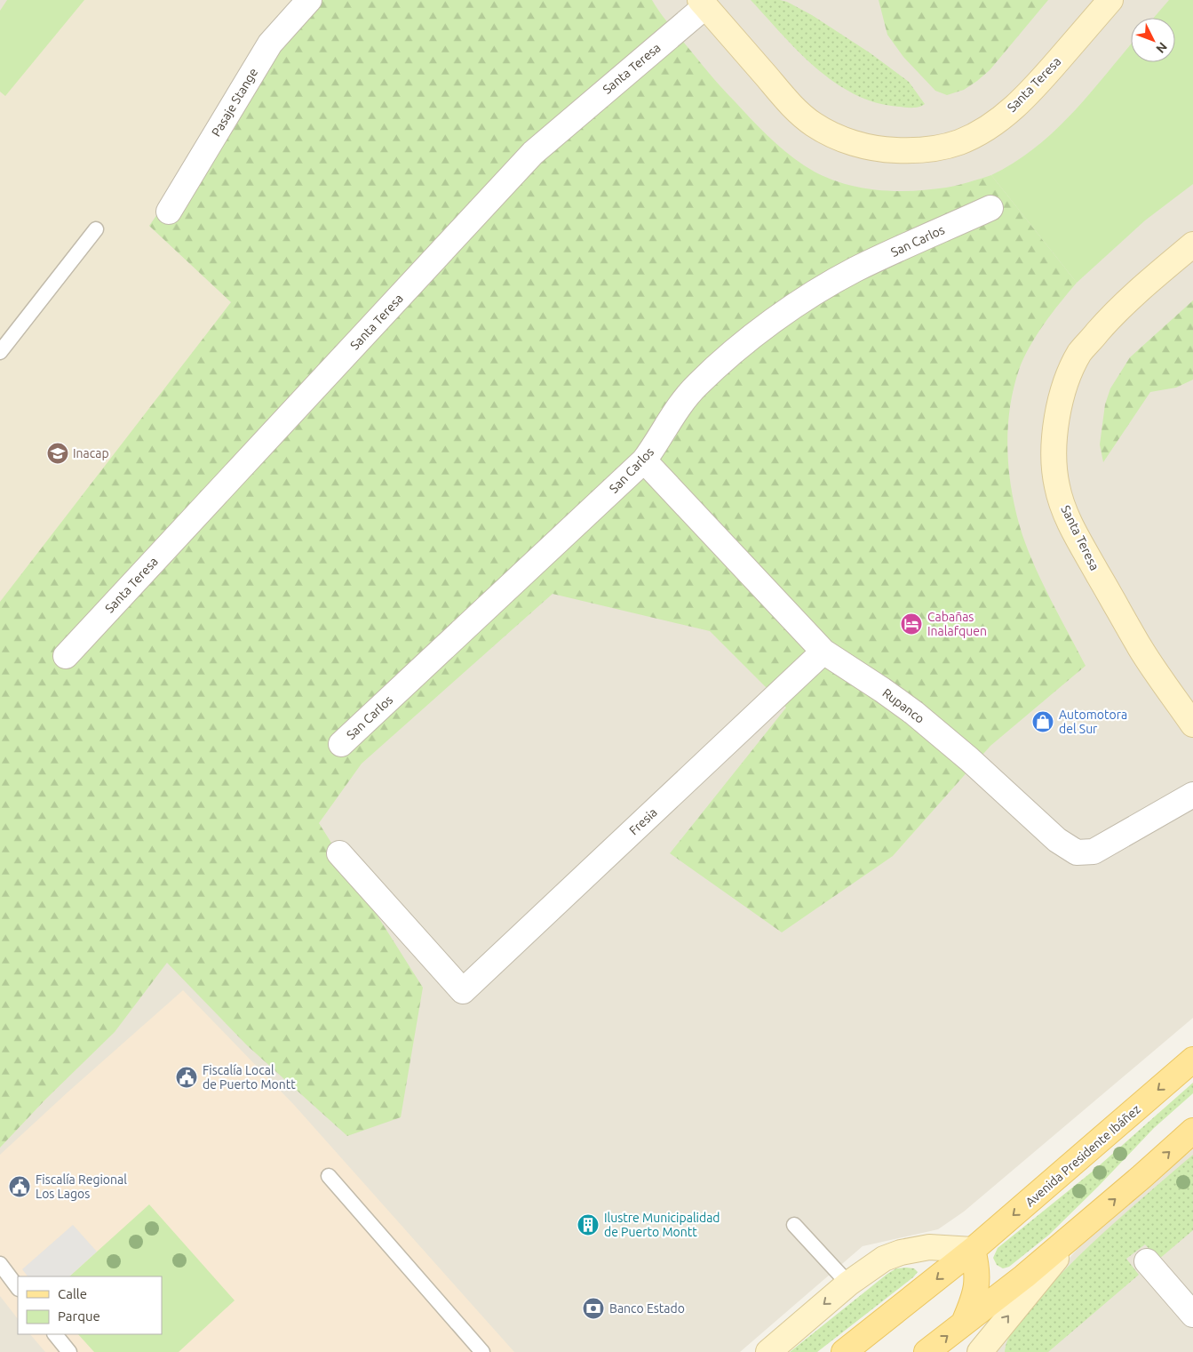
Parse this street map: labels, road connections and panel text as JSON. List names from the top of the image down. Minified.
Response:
{"streets":{"main road":["Santa Teresa","Avenida Presidente Ibáñez"],"street":["Pasaje Stange","San Carlos","Rupanco","Fresia"]},"crossings":[["San Carlos","Rupanco"],["Rupanco","Fresia"]],"places":{"school or university":["Inacap"],"hotel":["Cabañas Inalafquen"],"shop":["Automotora del Sur"],"public building":["Fiscalía Local de Puerto Montt","Fiscalía Regional Los Lagos"],"building":["Ilustre Municipalidad de Puerto Montt"],"bank":["Banco Estado"]},"legend":["Calle","Parque"],"north":"bottom right"}
